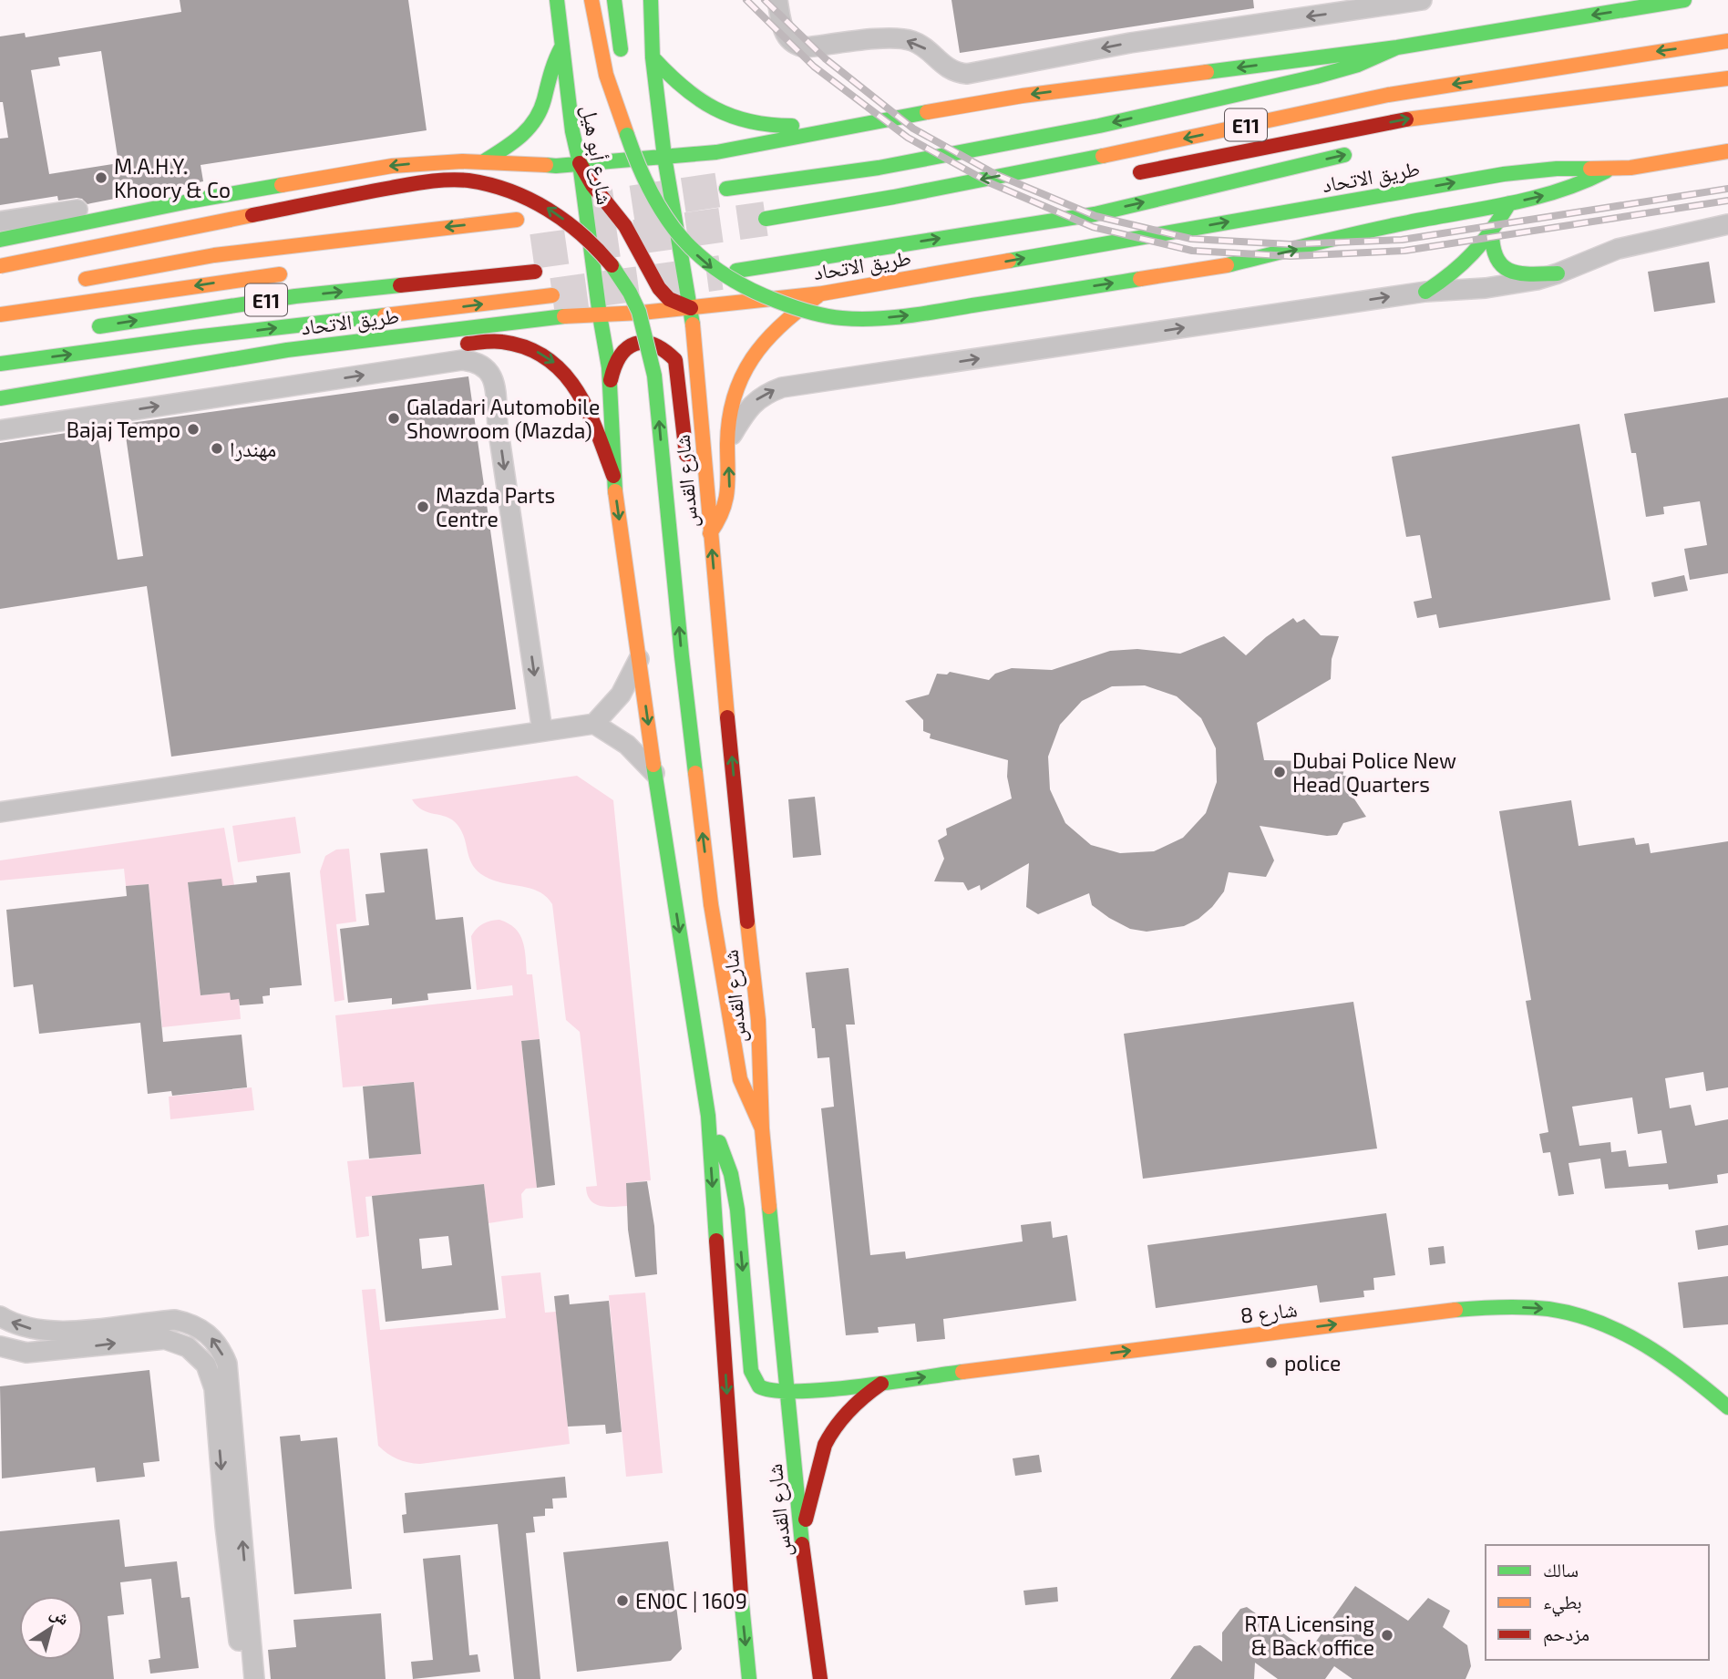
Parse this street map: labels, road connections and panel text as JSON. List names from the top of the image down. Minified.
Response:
{"streets":{"main road":["E11","شارع أبو هيل","طريق الاتحاد","شارع القدس","شارع 8"]},"crossings":[["شارع أبو هيل","طريق الاتحاد"],["شارع أبو هيل","شارع القدس"],["طريق الاتحاد","شارع القدس"],["شارع القدس","شارع 8"]],"one_way":["شارع 8"],"places":["M.A.H.Y. Khoory & Co","Galadari Automobile Showroom (Mazda)","Bajaj Tempo","مهندرا","Mazda Parts Centre","Dubai Police New Head Quarters","police","ENOC | 1609","RTA Licensing & Back office"],"legend":["سالك","بطيء","مزدحم"],"north":"top right"}
